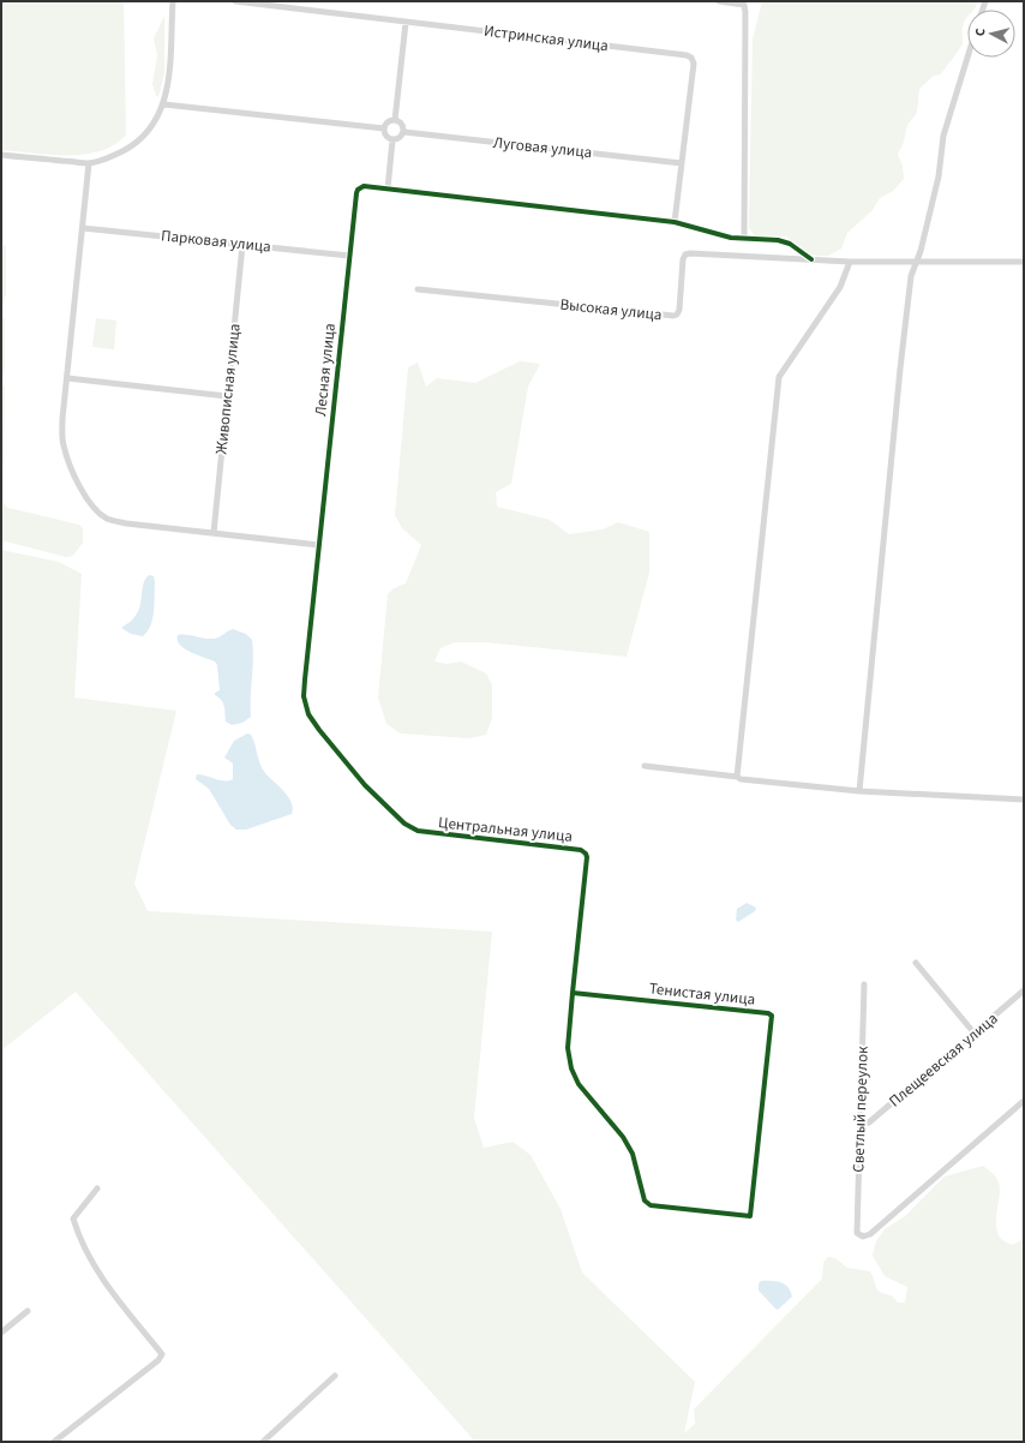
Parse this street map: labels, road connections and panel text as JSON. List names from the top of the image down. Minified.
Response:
{"streets":{"street":["Истринская улица","Луговая улица","Парковая улица","Высокая улица","Лесная улица","Живописная улица","Центральная улица","Тенистая улица","Плещеевская улица","Светлый переулок"]},"crossings":[["Истринская улица","Луговая улица"],["Парковая улица","Лесная улица"],["Парковая улица","Живописная улица"],["Лесная улица","Центральная улица"],["Центральная улица","Тенистая улица"],["Плещеевская улица","Светлый переулок"]],"north":"left"}
